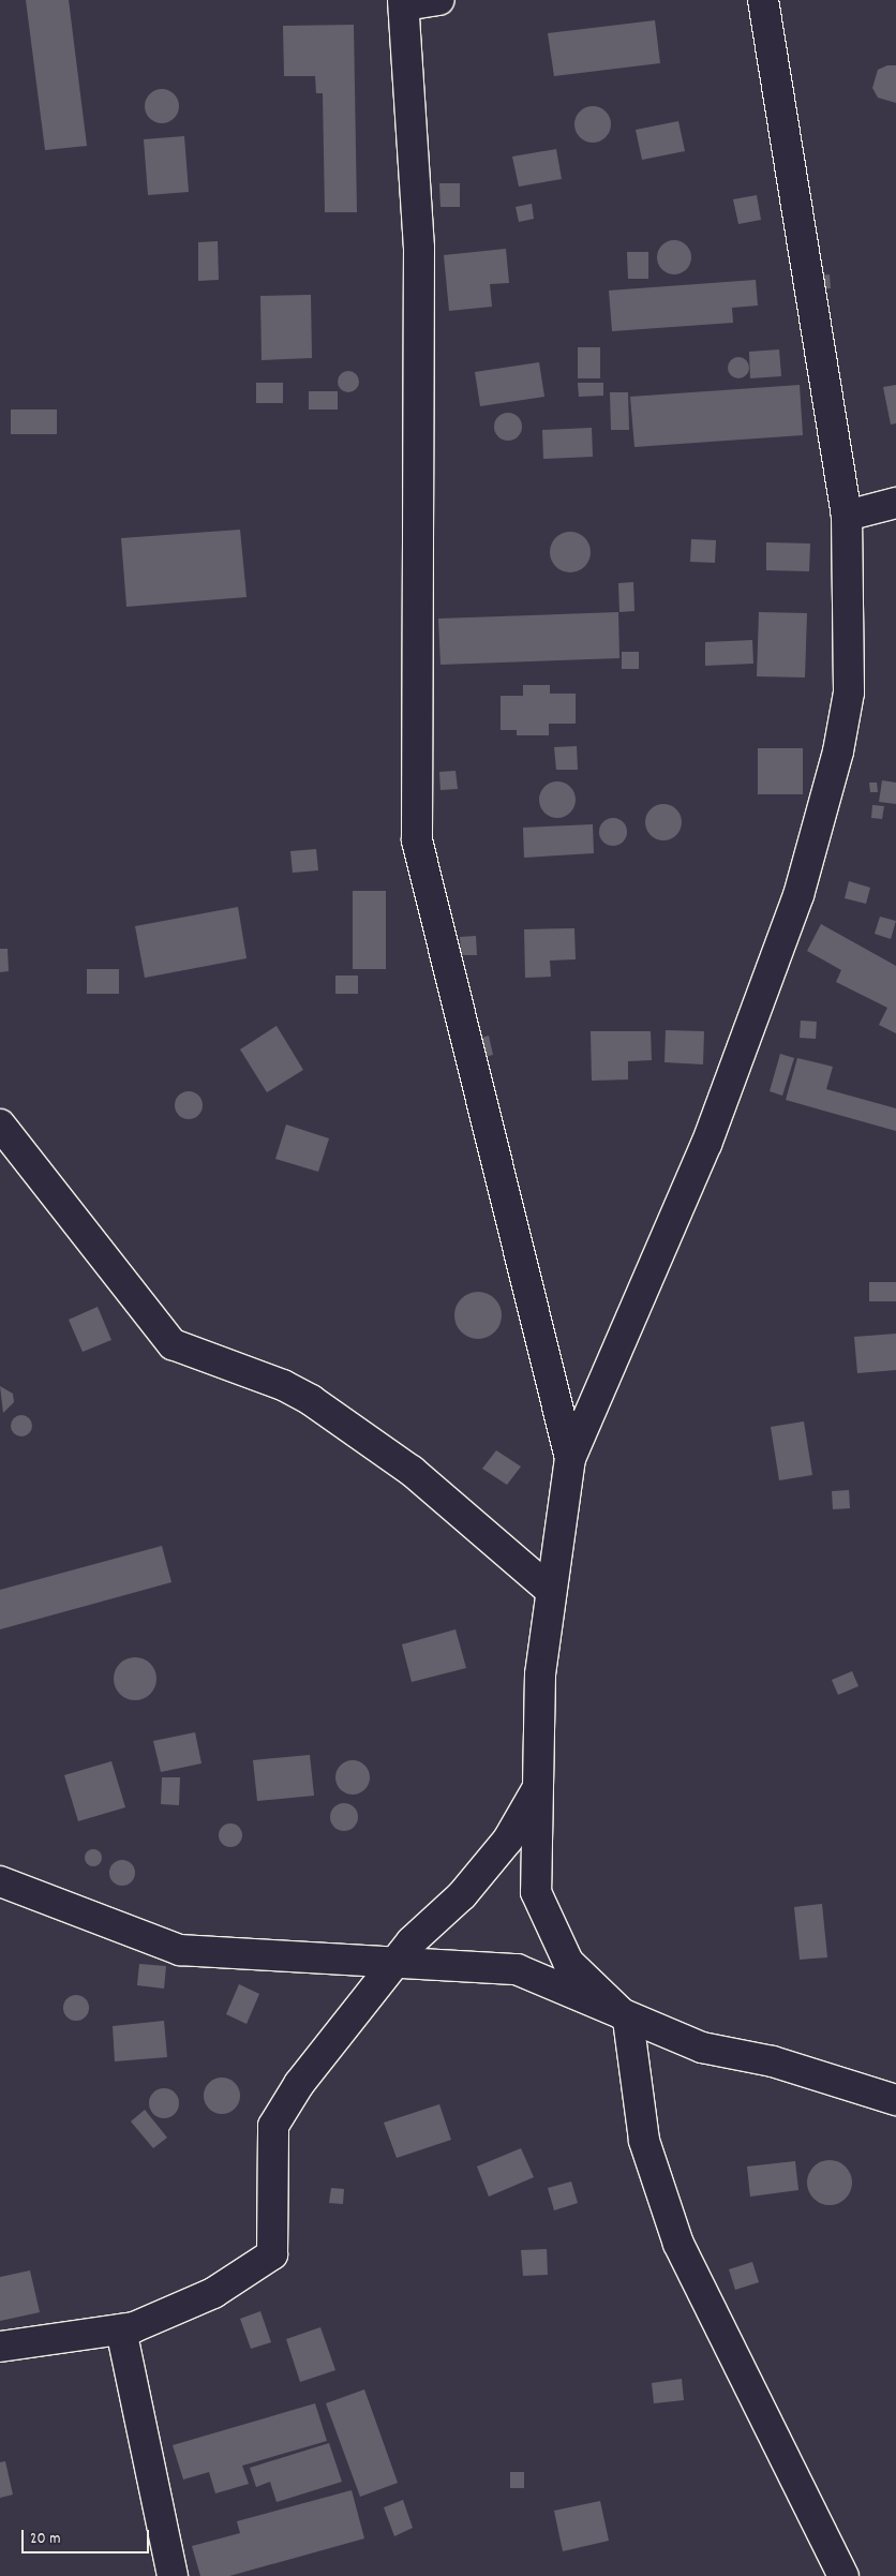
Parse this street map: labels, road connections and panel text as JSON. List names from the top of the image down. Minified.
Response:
{"scale_bar":"20 m"}
